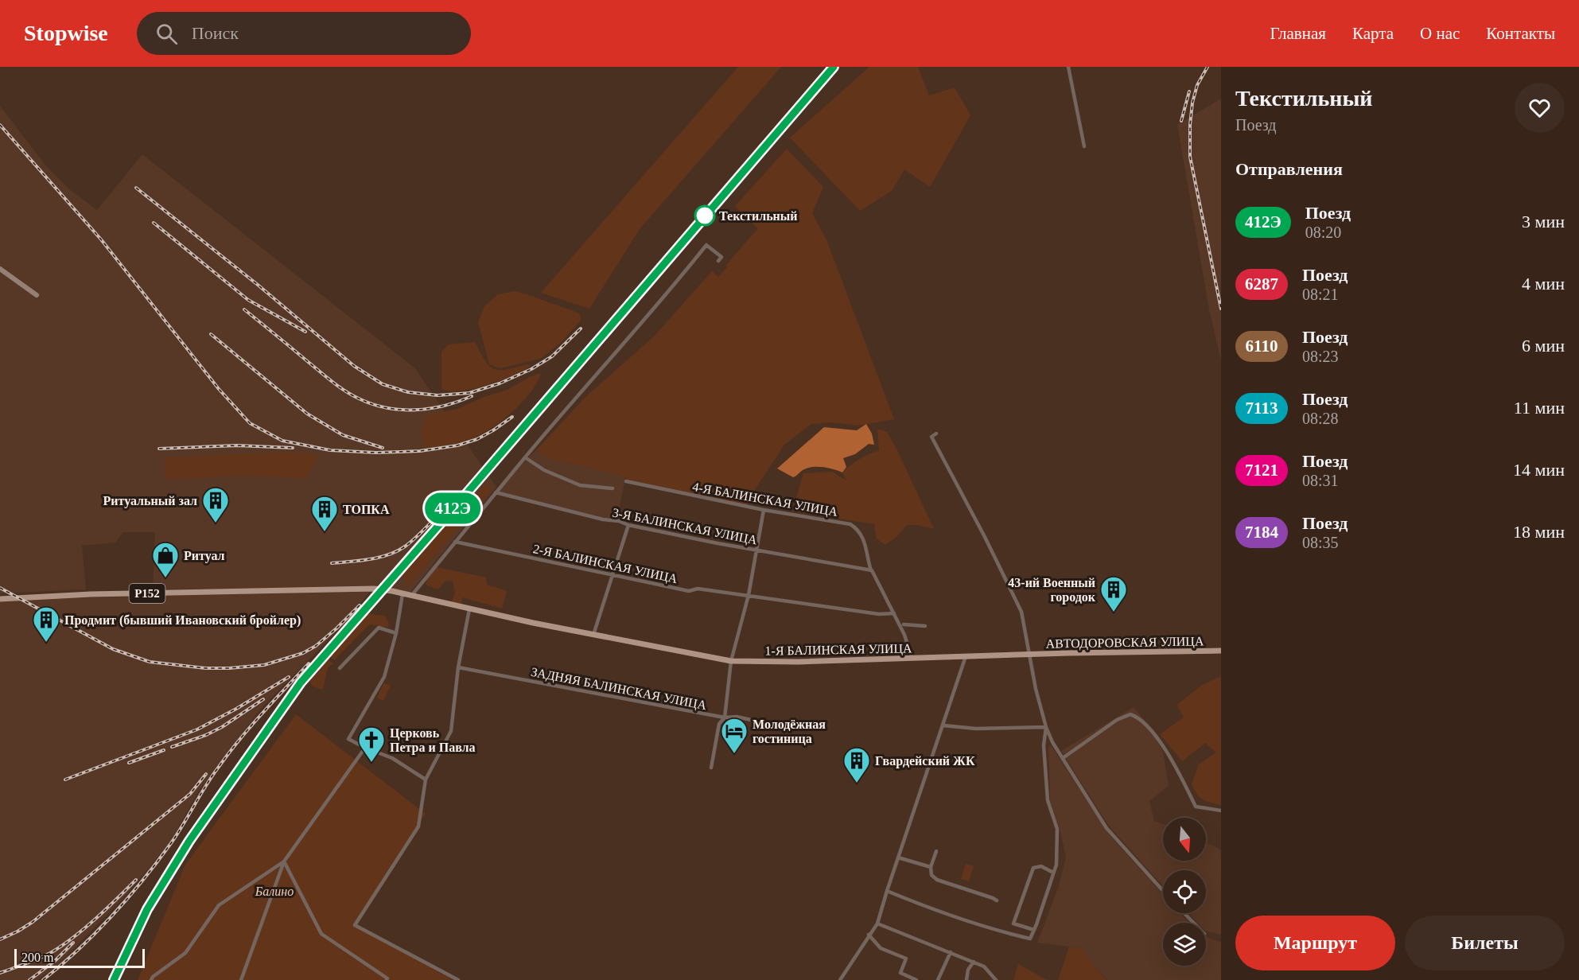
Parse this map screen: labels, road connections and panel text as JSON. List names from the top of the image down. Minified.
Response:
{"streets":{"main road":["Р152","АВТОДОРОВСКАЯ УЛИЦА","1-Я БАЛИНСКАЯ УЛИЦА"],"street":["4-Я БАЛИНСКАЯ УЛИЦА","3-Я БАЛИНСКАЯ УЛИЦА","2-Я БАЛИНСКАЯ УЛИЦА","ЗАДНЯЯ БАЛИНСКАЯ УЛИЦА"]},"crossings":[["4-Я БАЛИНСКАЯ УЛИЦА","3-Я БАЛИНСКАЯ УЛИЦА"],["4-Я БАЛИНСКАЯ УЛИЦА","2-Я БАЛИНСКАЯ УЛИЦА"],["4-Я БАЛИНСКАЯ УЛИЦА","1-Я БАЛИНСКАЯ УЛИЦА"],["АВТОДОРОВСКАЯ УЛИЦА","1-Я БАЛИНСКАЯ УЛИЦА"]],"parks":["Балино"],"places":{"other":["Текстильный"],"building":["Ритуальный зал","ТОПКА","43-ий Военный городок","Продмит (бывший Ивановский бройлер)","Гвардейский ЖК"],"shop":["Ритуал"],"hotel":["Молодёжная гостиница"],"church":["Церковь Петра и Павла"]},"scale_bar":"200 m","north":"bottom","page":{"header":"Stopwise","search":"Поиск","nav":["Главная","Карта","О нас","Контакты"],"on_map":"412Э","heading":[["Текстильный","Поезд"],"Отправления"],"list":[{"mark":"412Э","name":"Поезд","note":"08:20","value":"3 мин"},{"mark":"6287","name":"Поезд","note":"08:21","value":"4 мин"},{"mark":"6110","name":"Поезд","note":"08:23","value":"6 мин"},{"mark":"7113","name":"Поезд","note":"08:28","value":"11 мин"},{"mark":"7121","name":"Поезд","note":"08:31","value":"14 мин"},{"mark":"7184","name":"Поезд","note":"08:35","value":"18 мин"}],"buttons":["Маршрут","Билеты"],"scale":"200 m"}}
